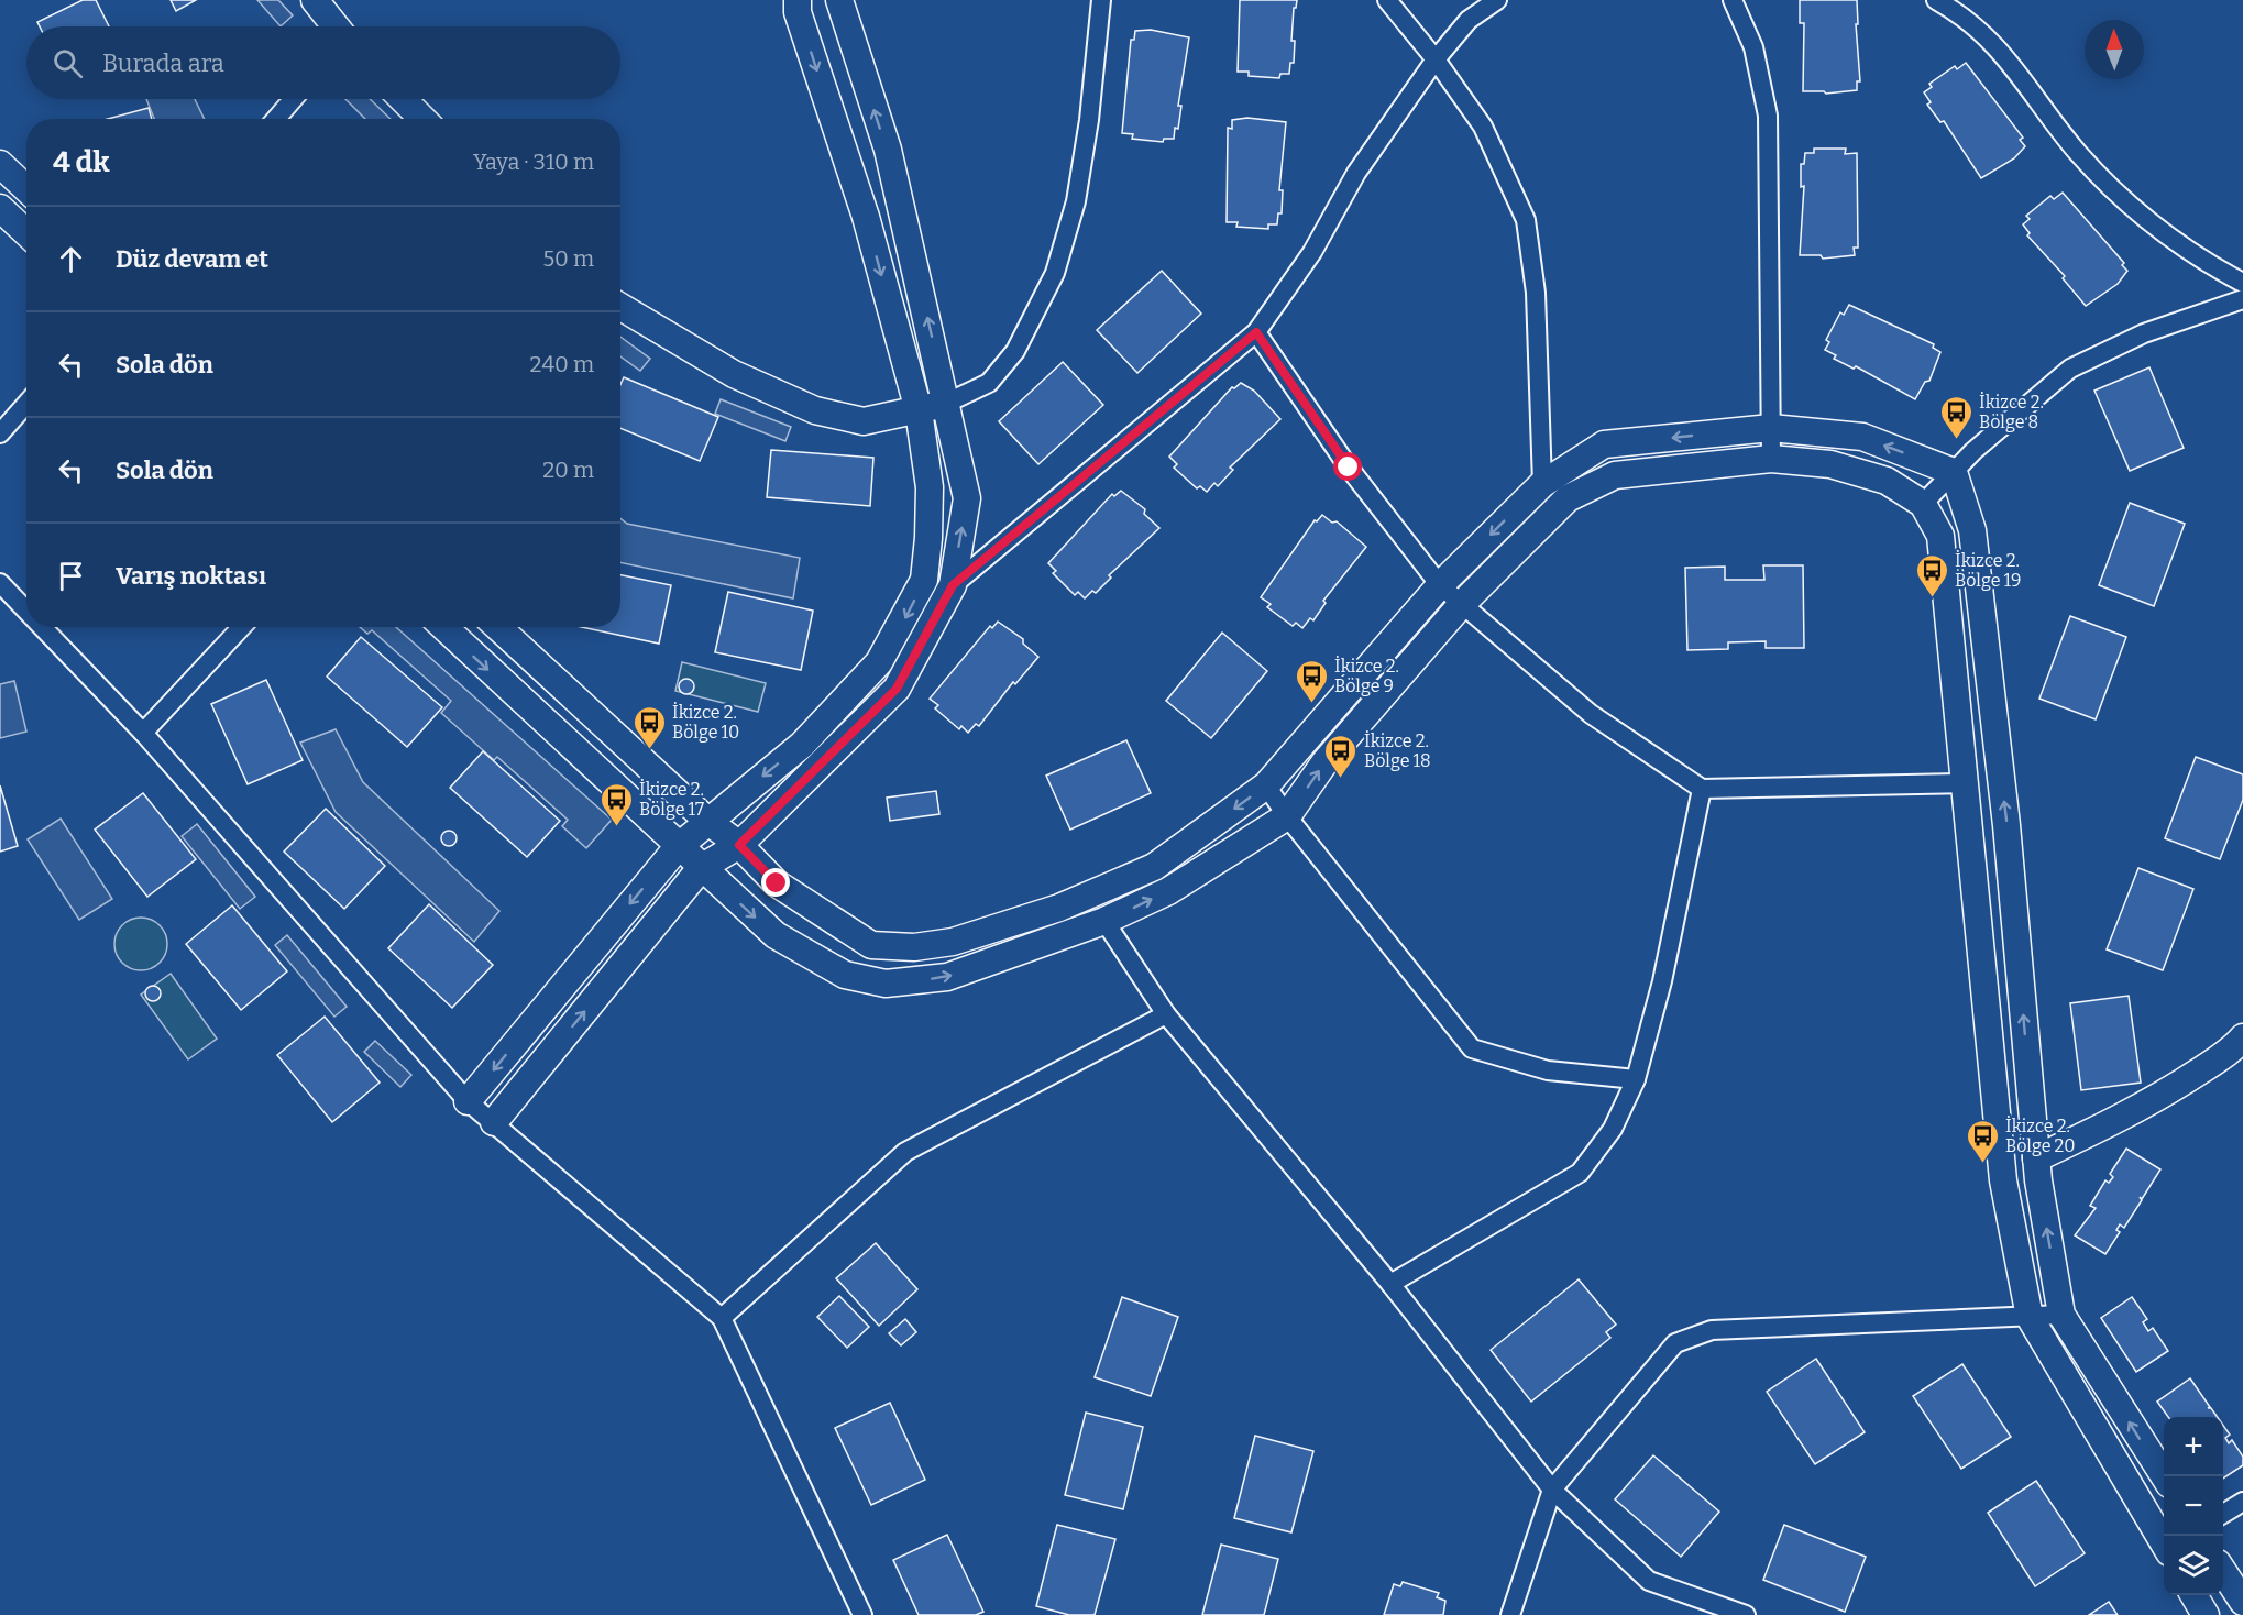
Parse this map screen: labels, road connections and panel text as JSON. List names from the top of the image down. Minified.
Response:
{"places":{"bus stop":["İkizce 2. Bölge 8","İkizce 2. Bölge 19","İkizce 2. Bölge 9","İkizce 2. Bölge 10","İkizce 2. Bölge 18","İkizce 2. Bölge 17","İkizce 2. Bölge 20"]},"north":"top","page":{"search":"Burada ara","heading":["4 dk","Yaya · 310 m"],"list":[["Düz devam et","50 m"],["Sola dön","240 m"],["Sola dön","20 m"],"Varış noktası"],"map_buttons":["+","−"]}}
